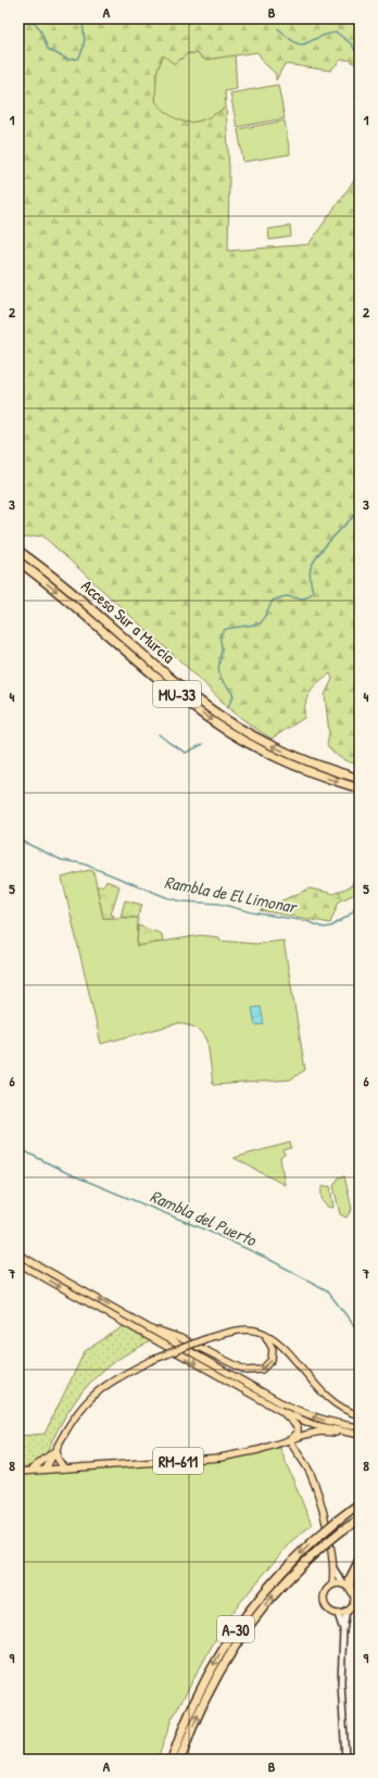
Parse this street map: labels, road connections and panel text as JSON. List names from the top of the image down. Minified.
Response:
{"streets":{"highway":["Acceso Sur a Murcia","MU-33","A-30"],"main road":["RM-611"]},"water":["Rambla de El Limonar","Rambla del Puerto"],"grid":{"columns":["A","B"],"rows":["1","2","3","4","5","6","7","8","9"]}}
